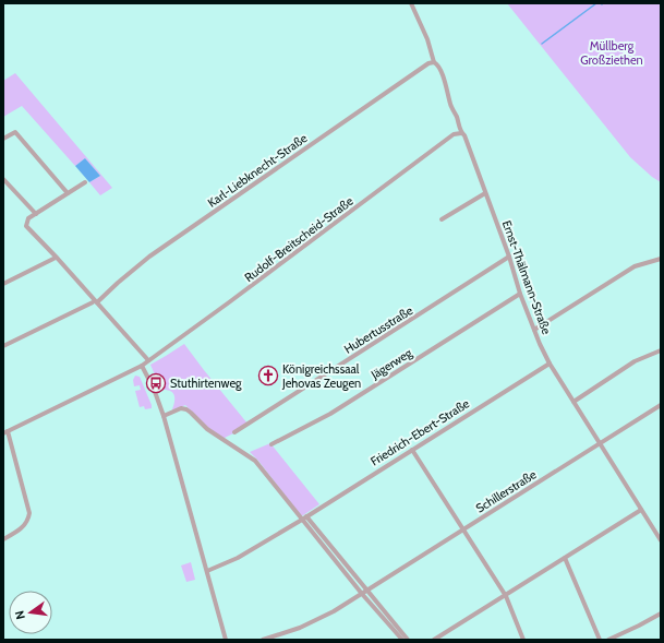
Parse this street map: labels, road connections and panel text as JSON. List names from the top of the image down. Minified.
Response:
{"streets":{"street":["Karl-Liebknecht-Straße","Rudolf-Breitscheid-Straße","Ernst-Thälmann-Straße","Hubertusstraße","Jägerweg","Friedrich-Ebert-Straße","Schillerstraße"]},"crossings":[["Karl-Liebknecht-Straße","Ernst-Thälmann-Straße"],["Rudolf-Breitscheid-Straße","Ernst-Thälmann-Straße"],["Ernst-Thälmann-Straße","Hubertusstraße"],["Ernst-Thälmann-Straße","Jägerweg"],["Ernst-Thälmann-Straße","Friedrich-Ebert-Straße"],["Ernst-Thälmann-Straße","Schillerstraße"]],"parks":["Müllberg Großziethen"],"places":{"church":["Königreichssaal Jehovas Zeugen"],"bus stop":["Stuthirtenweg"]},"north":"left"}
